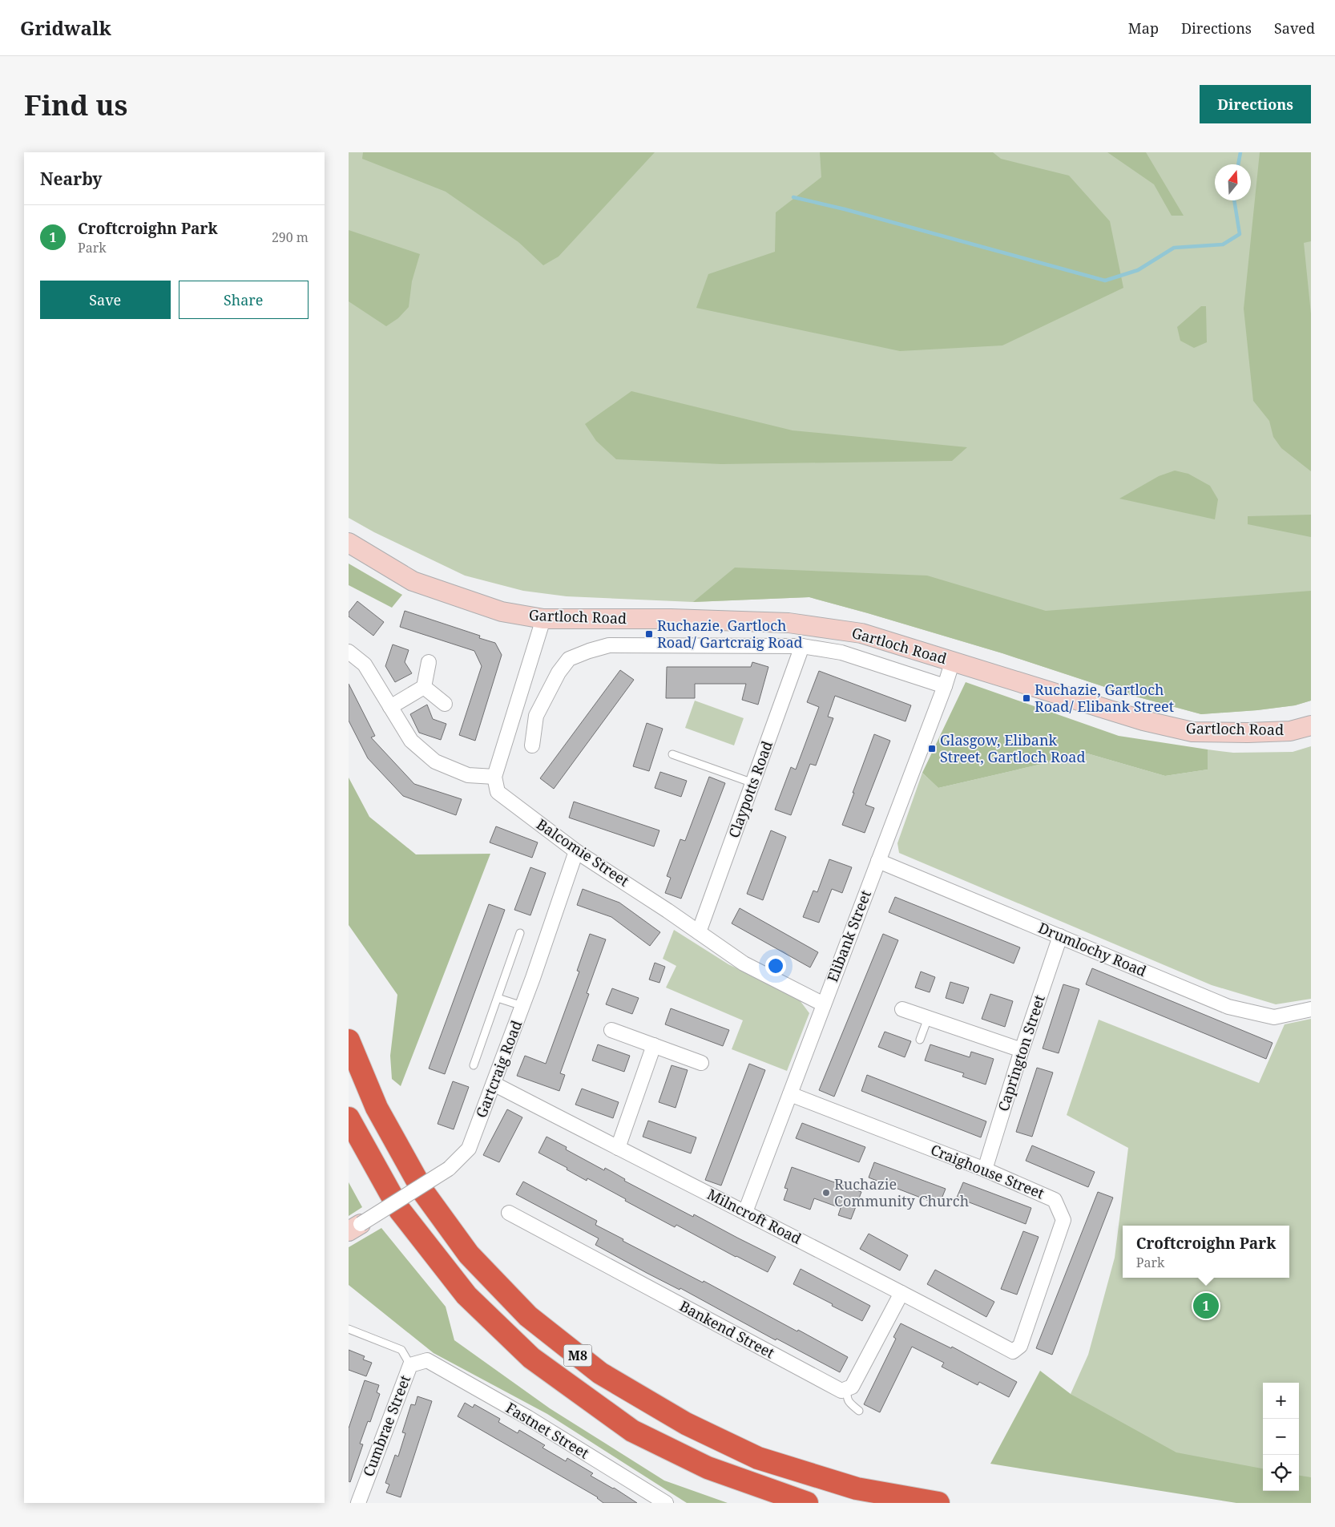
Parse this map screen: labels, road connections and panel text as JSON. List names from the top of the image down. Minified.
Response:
{"streets":{"highway":["M8"],"main road":["Gartloch Road"],"street":["Claypotts Road","Balcomie Street","Elibank Street","Drumlochy Road","Caprington Street","Gartcraig Road","Craighouse Street","Milncroft Road","Bankend Street","Cumbrae Street","Fastnet Street"]},"crossings":[["Gartloch Road","Elibank Street"],["Claypotts Road","Balcomie Street"],["Balcomie Street","Elibank Street"],["Balcomie Street","Gartcraig Road"],["Elibank Street","Drumlochy Road"],["Elibank Street","Craighouse Street"],["Elibank Street","Milncroft Road"],["Drumlochy Road","Caprington Street"],["Caprington Street","Craighouse Street"],["Gartcraig Road","Milncroft Road"],["Craighouse Street","Milncroft Road"],["Cumbrae Street","Fastnet Street"]],"places":{"transit":["Ruchazie, Gartloch Road/ Gartcraig Road","Ruchazie, Gartloch Road/ Elibank Street","Glasgow, Elibank Street, Gartloch Road"],"other":["Ruchazie Community Church"]},"north":"top","page":{"header":"Gridwalk","nav":["Map","Directions","Saved"],"buttons":["Directions",["Save","Share"]],"title":"Find us","heading":"Nearby","list":[{"mark":"1","name":"Croftcroighn Park","note":"Park","value":"290 m"}],"popup":["Croftcroighn Park","Park"],"pins":"1","map_buttons":["+","−"]}}
